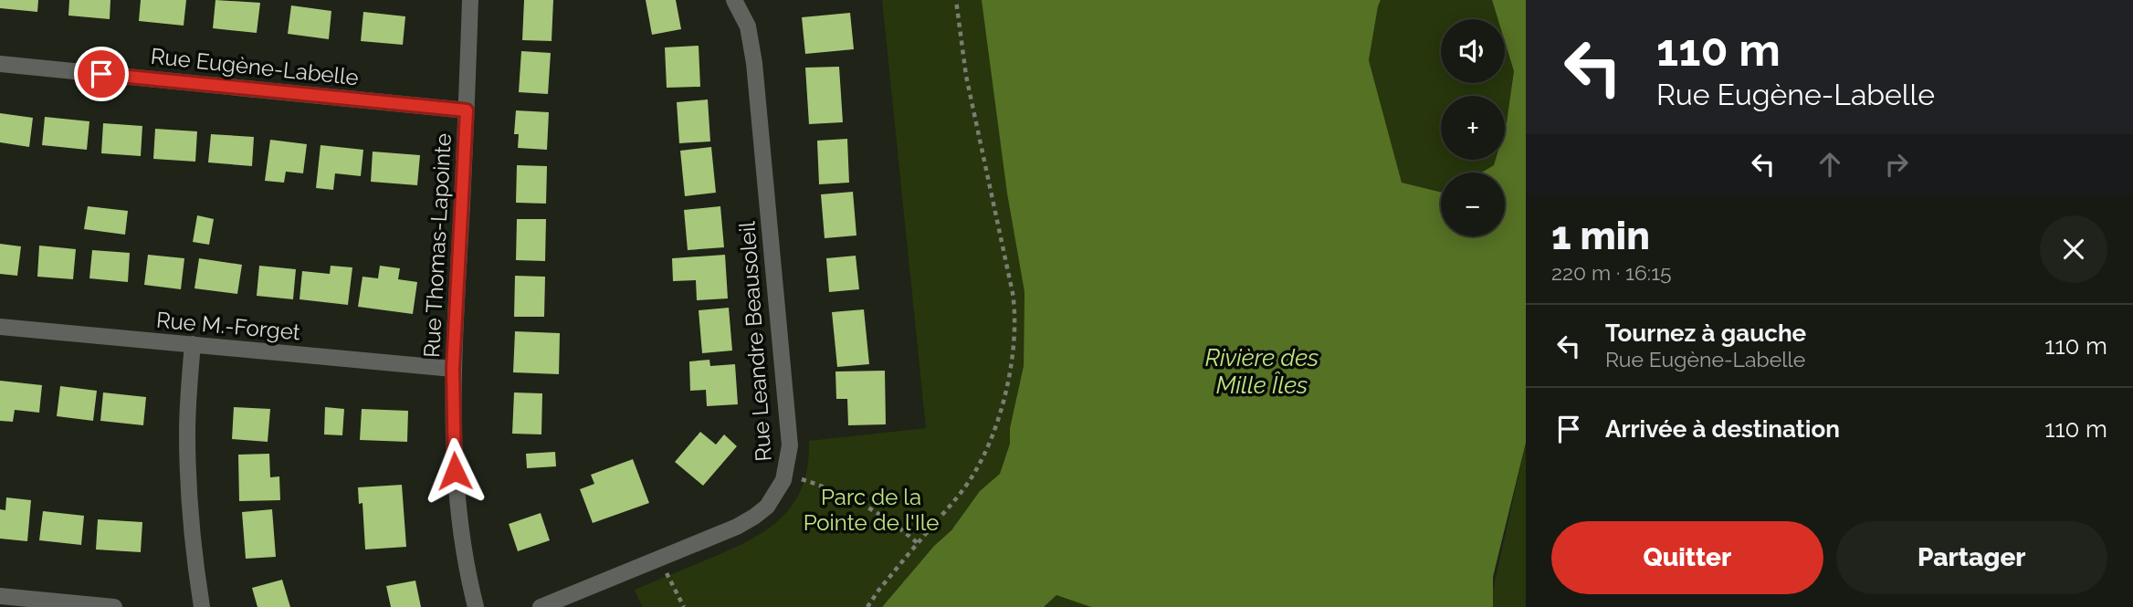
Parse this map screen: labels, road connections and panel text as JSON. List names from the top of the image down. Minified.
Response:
{"streets":{"street":["Rue Eugène-Labelle","Rue Thomas-Lapointe","Rue M.-Forget","Rue Leandre Beausoleil"]},"crossings":[["Rue Eugène-Labelle","Rue Thomas-Lapointe"],["Rue Thomas-Lapointe","Rue M.-Forget"]],"water":["Rivière des Mille Îles"],"parks":["Parc de la Pointe de l'Ile"],"page":{"turn":["110 m","Rue Eugène-Labelle"],"map_buttons":["+","−"],"heading":["1 min","220 m · 16:15"],"list":[{"name":"Tournez à gauche","note":"Rue Eugène-Labelle","value":"110 m"},{"name":"Arrivée à destination","value":"110 m"}],"buttons":["Quitter","Partager"]}}
